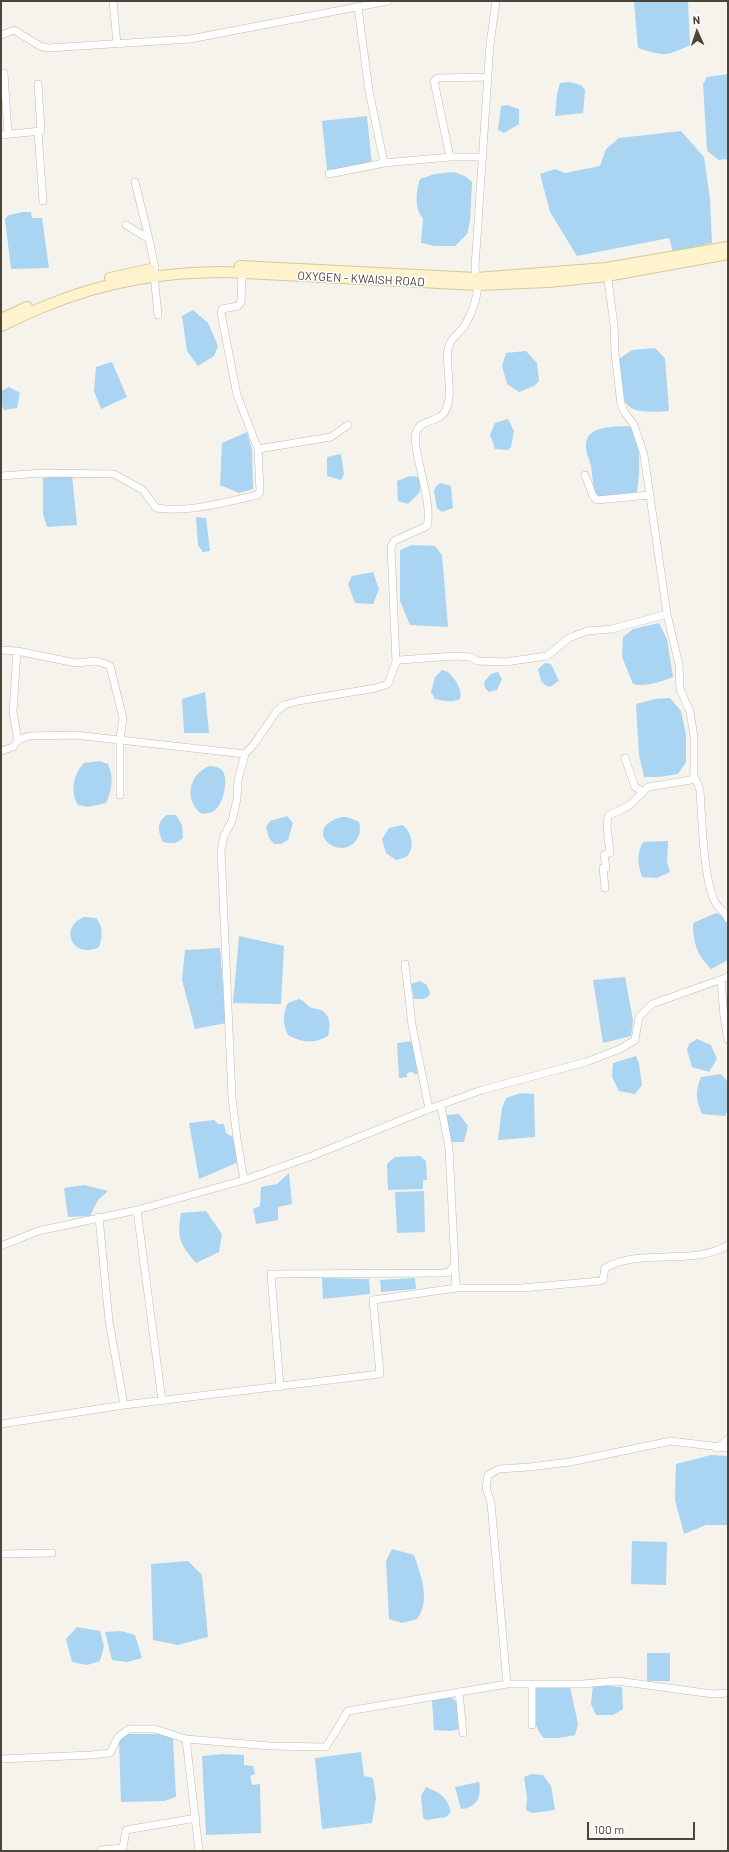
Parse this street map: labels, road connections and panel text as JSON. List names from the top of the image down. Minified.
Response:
{"streets":{"main road":["OXYGEN - KWAISH ROAD"]},"scale_bar":"100 m","north":"top"}
